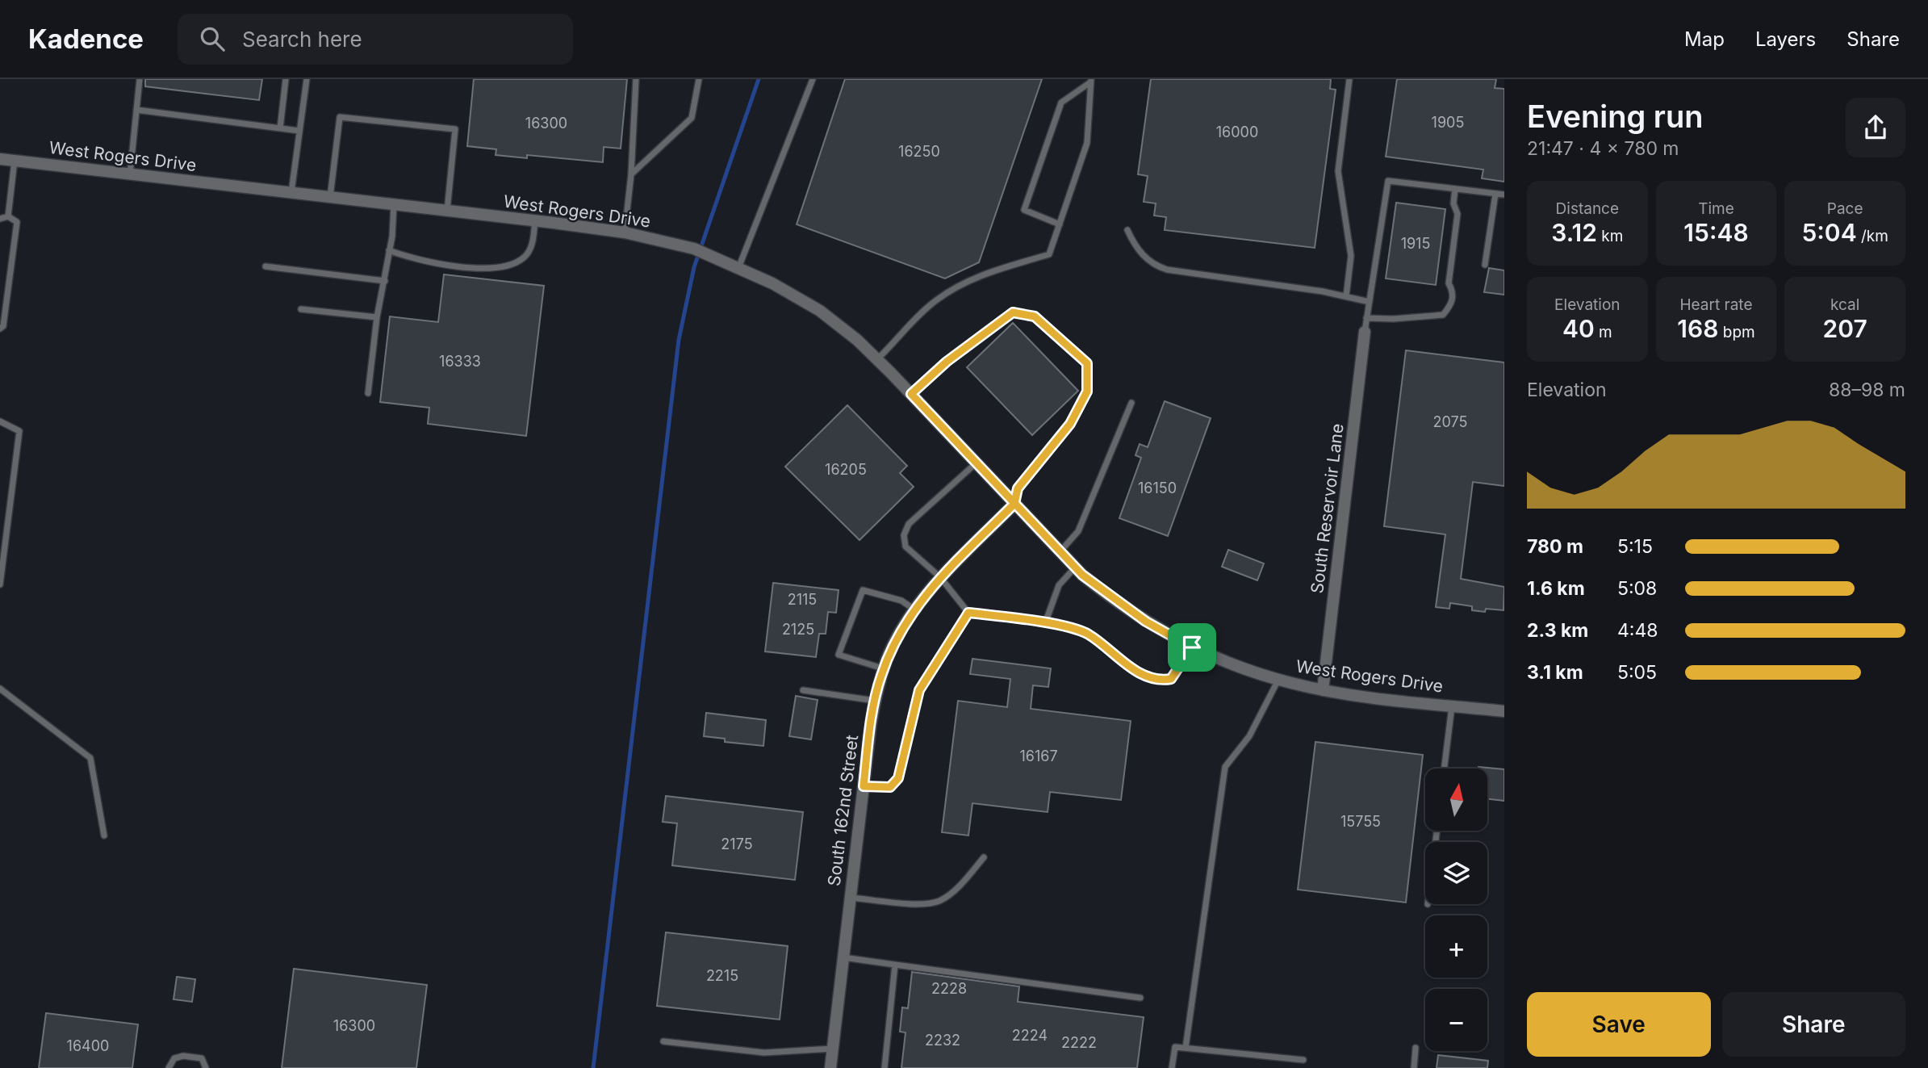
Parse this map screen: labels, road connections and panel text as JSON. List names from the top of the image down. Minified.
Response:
{"streets":{"street":["West Rogers Drive","South Reservoir Lane","South 162nd Street"]},"crossings":[["West Rogers Drive","South Reservoir Lane"],["West Rogers Drive","South 162nd Street"]],"house_numbers":["1905","16300","16000","16250","1915","16333","2075","16205","16150","2115","2125","16167","15755","2175","2215","2228","16300","2224","2232","2222","16400"],"north":"top","page":{"header":"Kadence","search":"Search here","nav":["Map","Layers","Share"],"heading":["Evening run","21:47 · 4 × 780 m"],"stats":[["Distance","3.12 km"],["Time","15:48"],["Pace","5:04 /km"],["Elevation","40 m"],["Heart rate","168 bpm"],["kcal","207"]],"chart":["Elevation","88–98 m"],"list":[{"name":"780 m","note":"5:15"},{"name":"1.6 km","note":"5:08"},{"name":"2.3 km","note":"4:48"},{"name":"3.1 km","note":"5:05"}],"map_buttons":["+","−"],"buttons":["Save","Share"]}}
